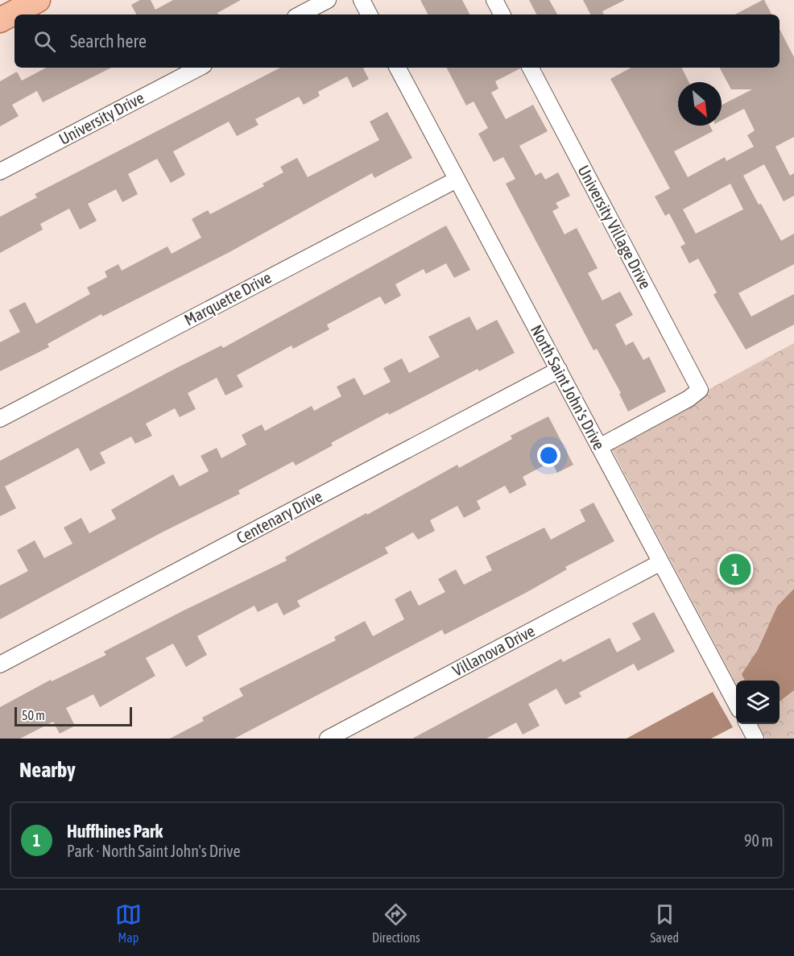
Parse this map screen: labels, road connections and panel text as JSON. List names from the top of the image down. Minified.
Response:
{"streets":{"street":["University Drive","University Village Drive","Marquette Drive","North Saint John's Drive","Centenary Drive","Villanova Drive"]},"crossings":[["University Village Drive","North Saint John's Drive"],["Marquette Drive","North Saint John's Drive"],["North Saint John's Drive","Centenary Drive"],["North Saint John's Drive","Villanova Drive"]],"scale_bar":"50 m","north":"bottom right","page":{"search":"Search here","pins":"1","scale":"50 m","heading":"Nearby","list":[{"mark":"1","name":"Huffhines Park","note":"Park · North Saint John's Drive","value":"90 m"}],"nav":["Map","Directions","Saved"]}}
